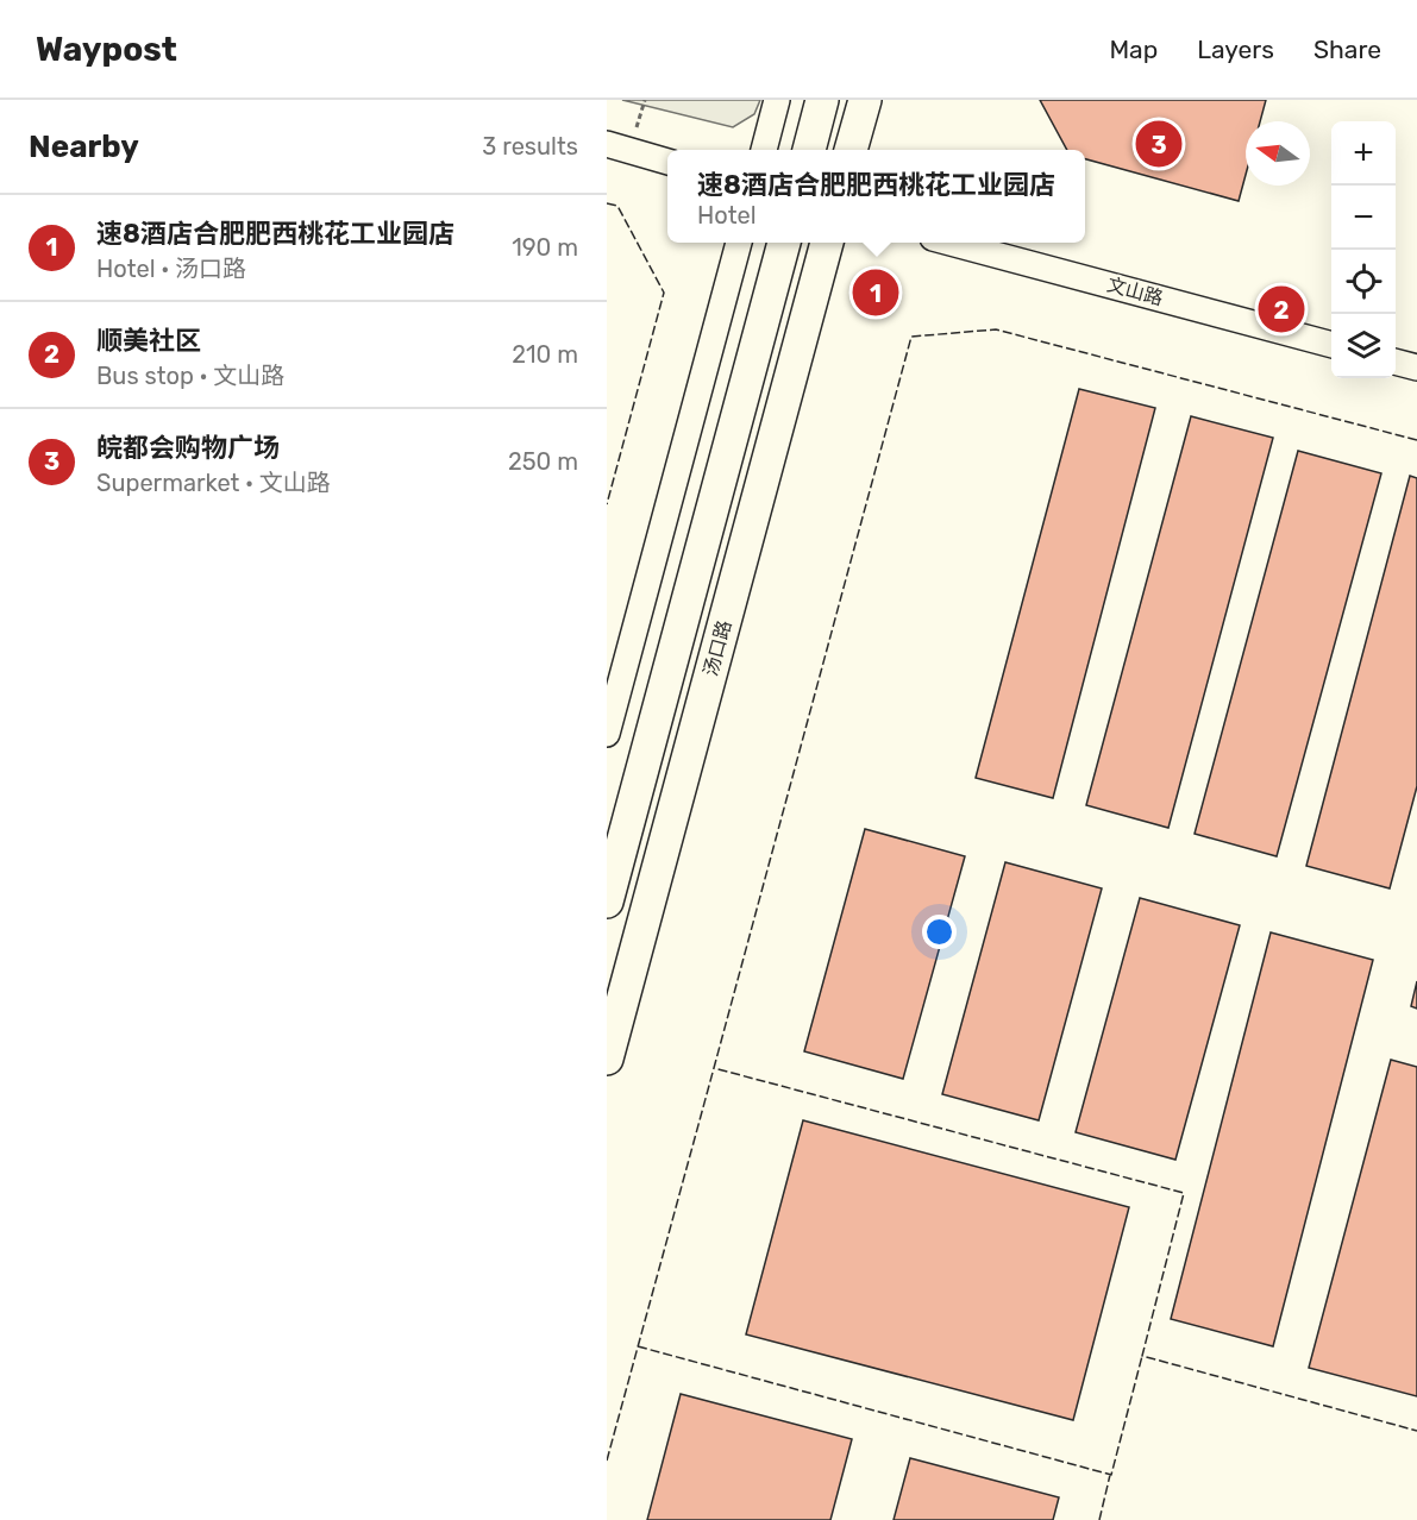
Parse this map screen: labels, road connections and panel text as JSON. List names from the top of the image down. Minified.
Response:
{"streets":{"main road":["汤口路"],"street":["文山路"]},"north":"left","page":{"header":"Waypost","nav":["Map","Layers","Share"],"heading":["Nearby","3 results"],"pins":["3","1","2"],"map_buttons":["+","−"],"popup":["速8酒店合肥肥西桃花工业园店","Hotel"],"list":[{"mark":"1","name":"速8酒店合肥肥西桃花工业园店","note":"Hotel · 汤口路","value":"190 m"},{"mark":"2","name":"顺美社区","note":"Bus stop · 文山路","value":"210 m"},{"mark":"3","name":"皖都会购物广场","note":"Supermarket · 文山路","value":"250 m"}]}}
